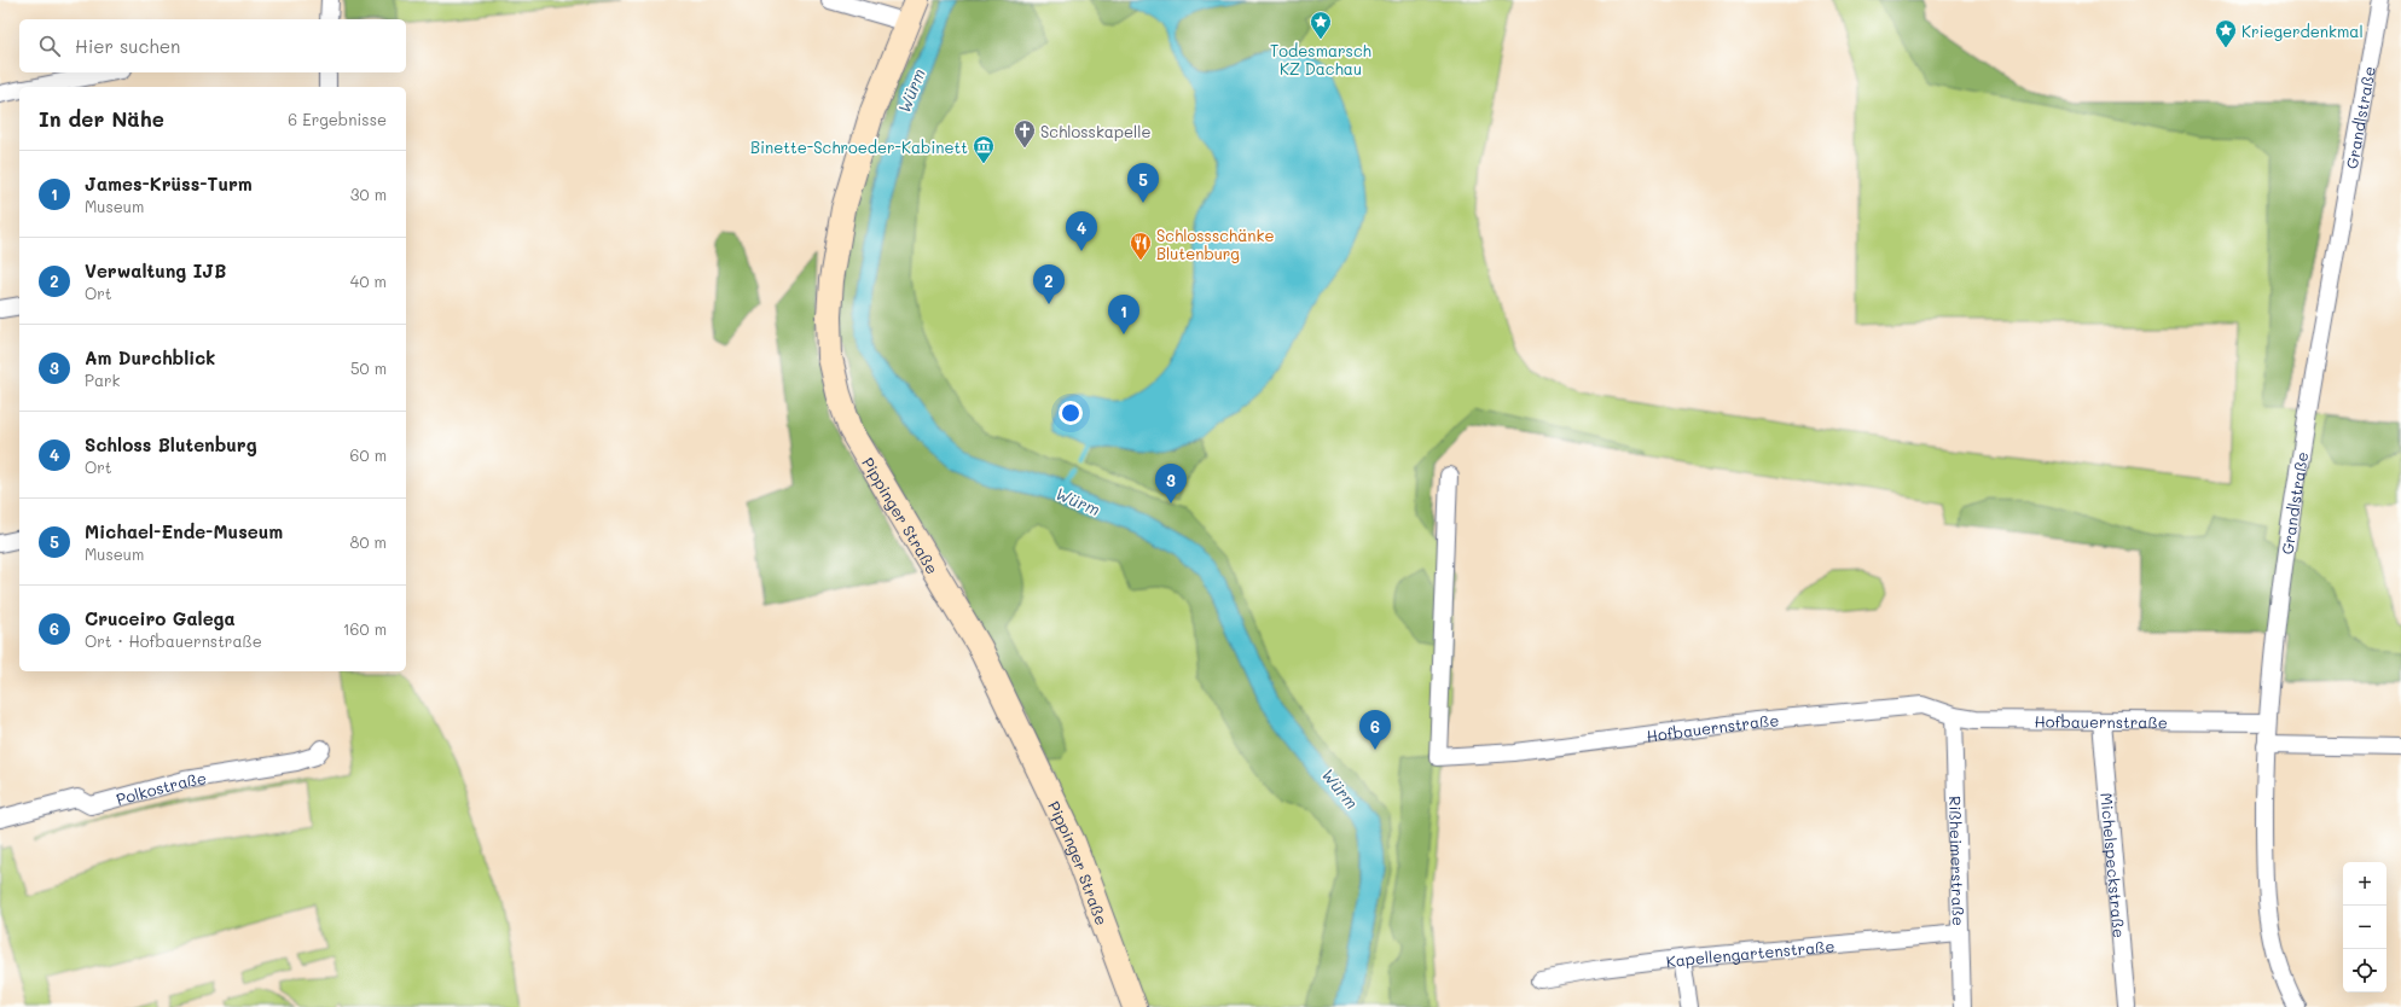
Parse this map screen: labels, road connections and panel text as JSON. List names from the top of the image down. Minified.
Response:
{"streets":{"main road":["Pippinger Straße"],"street":["Grandlstraße","Hofbauernstraße","Polkostraße","Rißheimerstraße","Michelspeckstraße","Kapellengartenstraße"]},"crossings":[["Grandlstraße","Hofbauernstraße"],["Hofbauernstraße","Rißheimerstraße"],["Hofbauernstraße","Michelspeckstraße"],["Rißheimerstraße","Kapellengartenstraße"]],"water":["Würm"],"places":{"place":["Todesmarsch KZ Dachau","Kriegerdenkmal"],"church":["Schlosskapelle"],"museum":["Binette-Schroeder-Kabinett"],"restaurant":["Schlossschänke Blutenburg"]},"page":{"search":"Hier suchen","heading":["In der Nähe","6 Ergebnisse"],"list":[{"mark":"1","name":"James-Krüss-Turm","note":"Museum","value":"30 m"},{"mark":"2","name":"Verwaltung IJB","note":"Ort","value":"40 m"},{"mark":"3","name":"Am Durchblick","note":"Park","value":"50 m"},{"mark":"4","name":"Schloss Blutenburg","note":"Ort","value":"60 m"},{"mark":"5","name":"Michael-Ende-Museum","note":"Museum","value":"80 m"},{"mark":"6","name":"Cruceiro Galega","note":"Ort · Hofbauernstraße","value":"160 m"}],"pins":["5","4","2","1","3","6"],"map_buttons":["+","−"]}}
